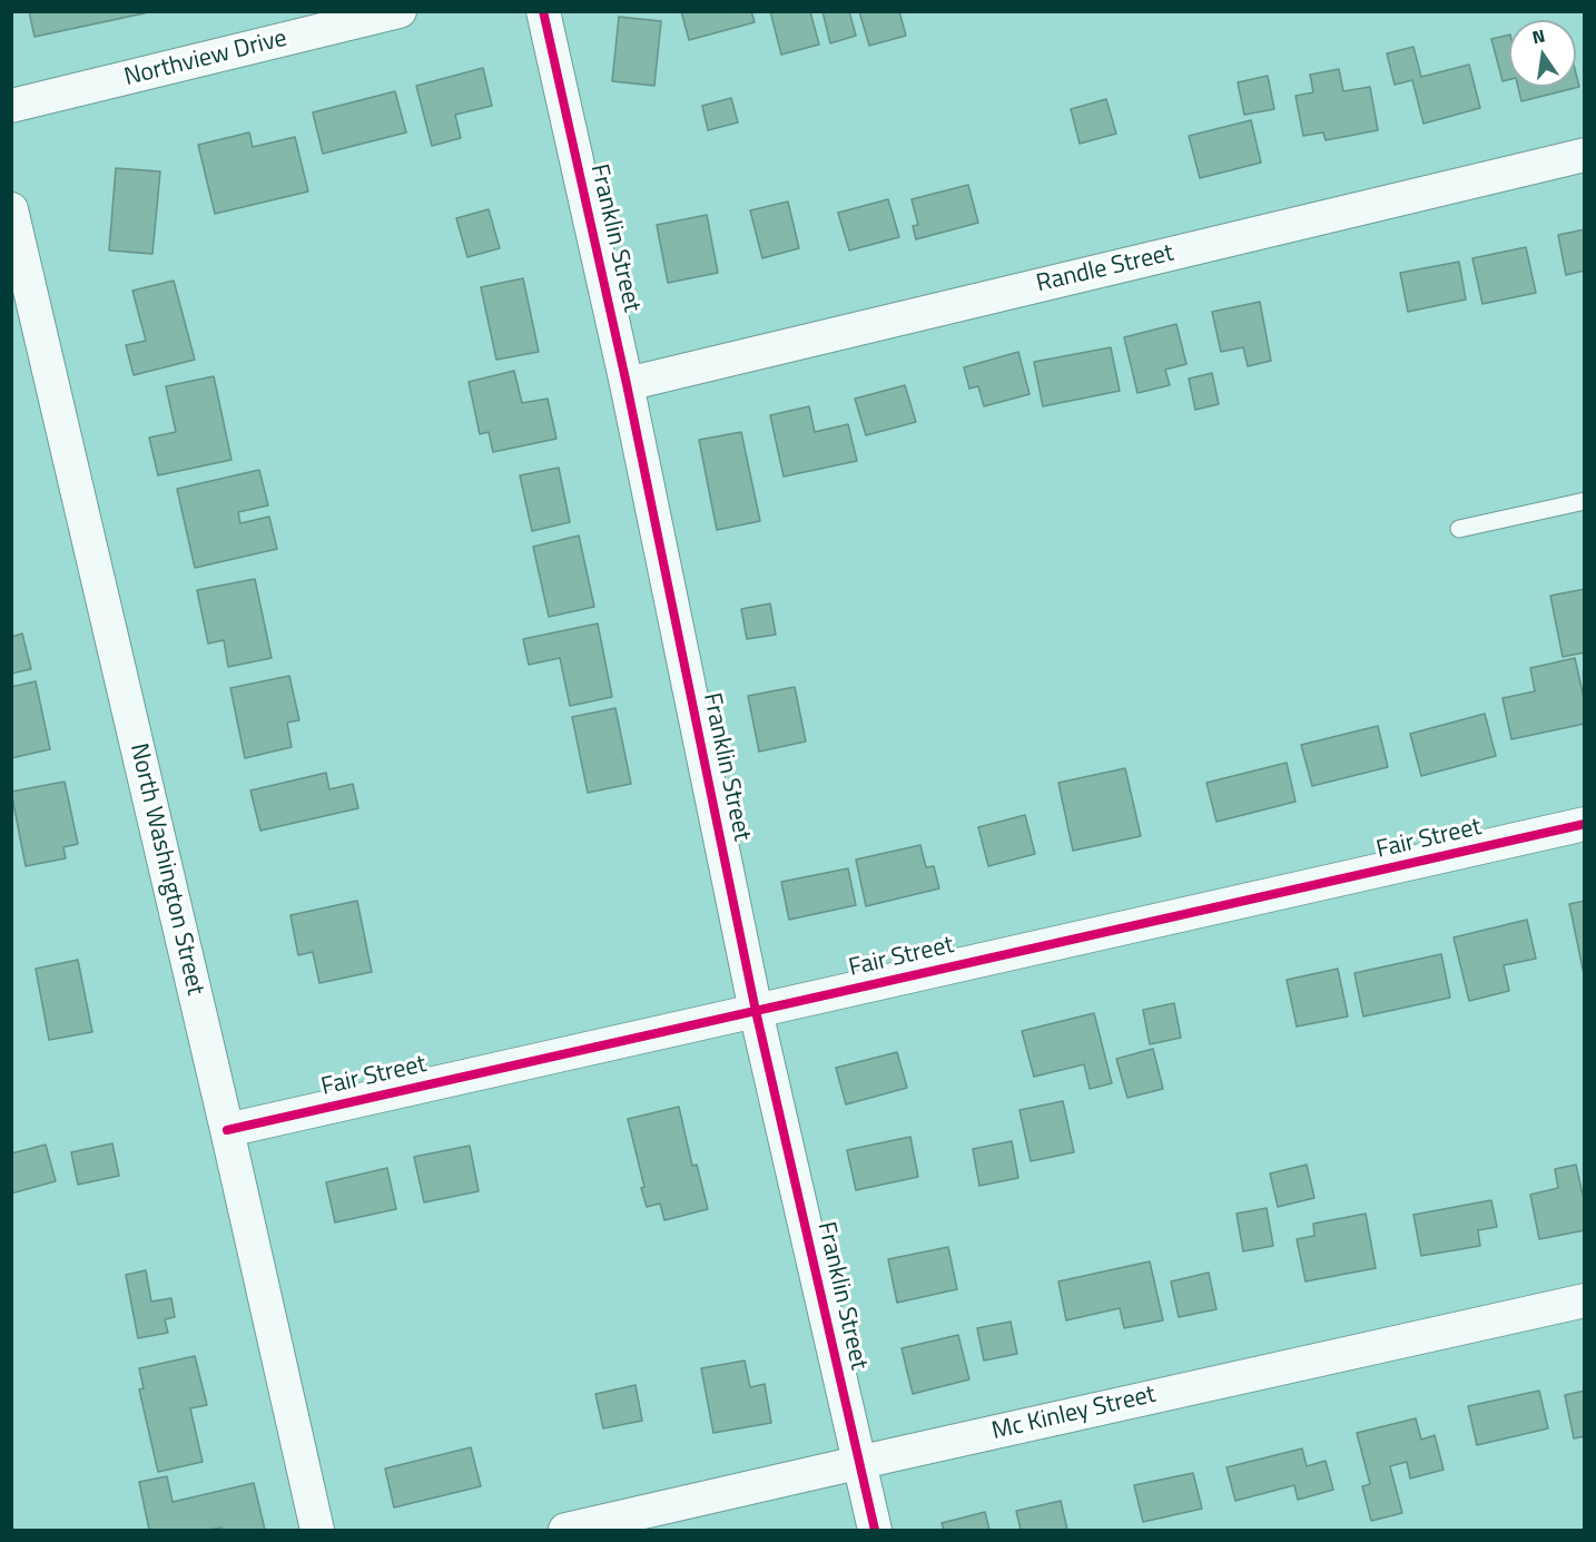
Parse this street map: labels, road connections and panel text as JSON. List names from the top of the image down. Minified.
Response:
{"streets":{"street":["Northview Drive","Franklin Street","Randle Street","Fair Street","North Washington Street","Mc Kinley Street"]},"crossings":[["Franklin Street","Randle Street"],["Franklin Street","Fair Street"],["Franklin Street","Mc Kinley Street"],["Fair Street","North Washington Street"]],"north":"top"}
